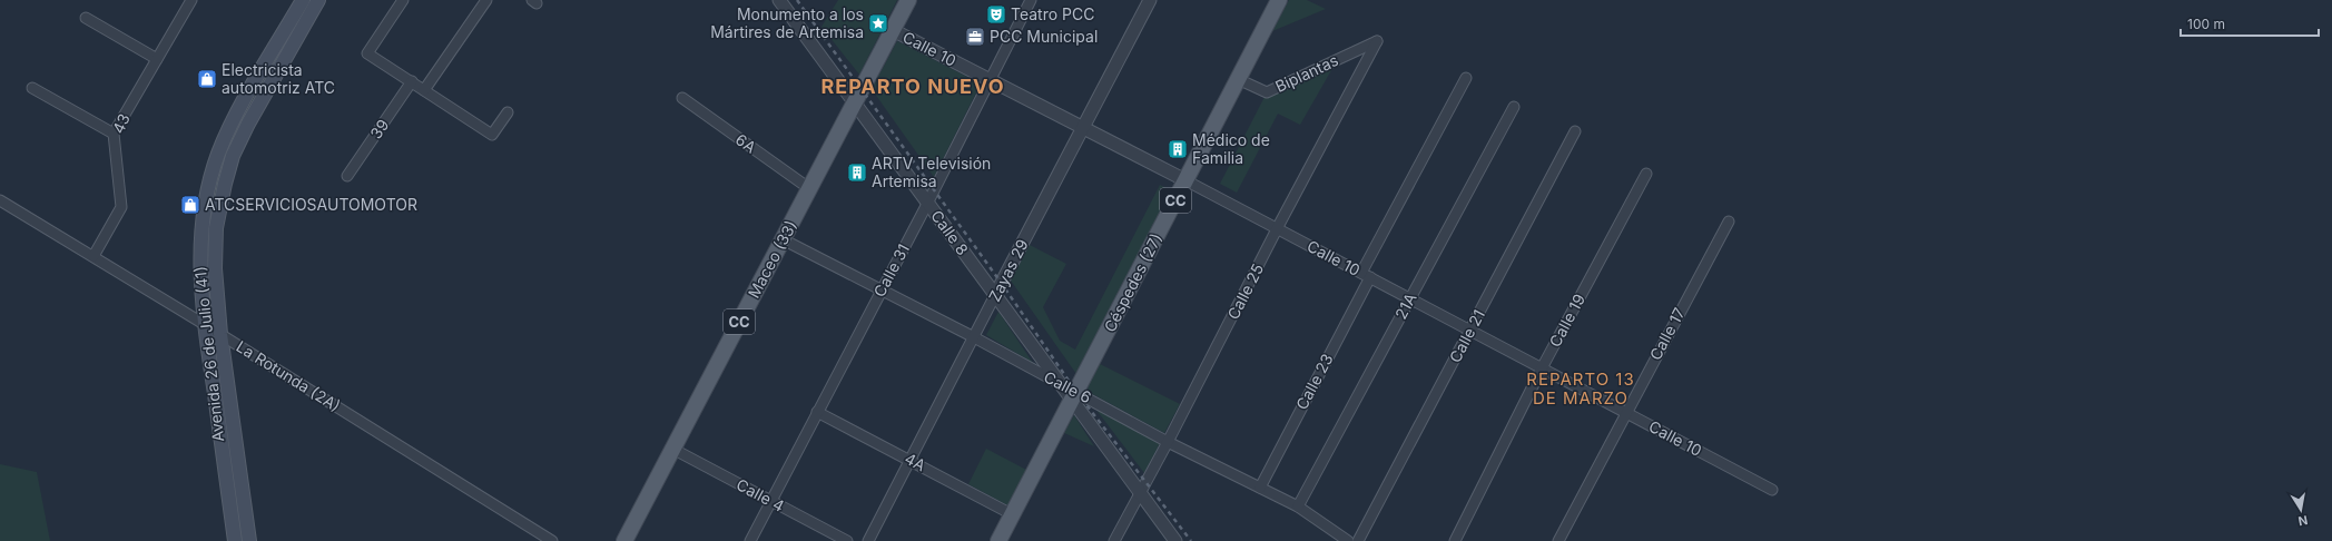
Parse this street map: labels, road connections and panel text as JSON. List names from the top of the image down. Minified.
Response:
{"streets":{"main road":["CC","Maceo (33)","Céspedes (27)","Avenida 26 de Julio (41)"],"street":["Calle 10","Biplantas","43","39","6A","Calle 8","Calle 31","Zayas 29","Calle 25","21A","Calle 19","Calle 17","Calle 21","La Rotunda (2A)","Calle 23","Calle 6","4A","Calle 4"]},"crossings":[["Calle 10","Maceo (33)"],["Calle 10","Calle 31"],["Calle 10","Zayas 29"],["Calle 10","Céspedes (27)"],["Calle 10","Calle 25"],["Calle 10","21A"],["Calle 10","Calle 19"],["Calle 10","Calle 17"],["Calle 10","Calle 21"],["Calle 10","Calle 23"],["Biplantas","Céspedes (27)"],["Biplantas","Calle 25"],["43","La Rotunda (2A)"],["6A","Maceo (33)"],["Calle 8","Maceo (33)"],["Calle 8","Calle 31"],["Calle 8","Zayas 29"],["Calle 8","Céspedes (27)"],["Calle 8","Calle 25"],["Calle 8","Calle 6"],["Maceo (33)","Calle 6"],["Maceo (33)","Calle 4"],["Calle 31","Calle 6"],["Calle 31","4A"],["Calle 31","Calle 4"],["Zayas 29","Calle 6"],["Zayas 29","4A"],["Céspedes (27)","Calle 6"],["Céspedes (27)","4A"],["Calle 25","Calle 6"],["21A","Calle 6"],["Avenida 26 de Julio (41)","La Rotunda (2A)"],["Calle 23","Calle 6"]],"districts":["REPARTO NUEVO","REPARTO 13 DE MARZO"],"places":{"theatre":["Teatro PCC"],"place":["Monumento a los Mártires de Artemisa"],"office":["PCC Municipal"],"shop":["Electricista automotriz ATC","ATCSERVICIOSAUTOMOTOR"],"building":["Médico de Familia","ARTV Televisión Artemisa"]},"scale_bar":"100 m","north":"bottom"}
